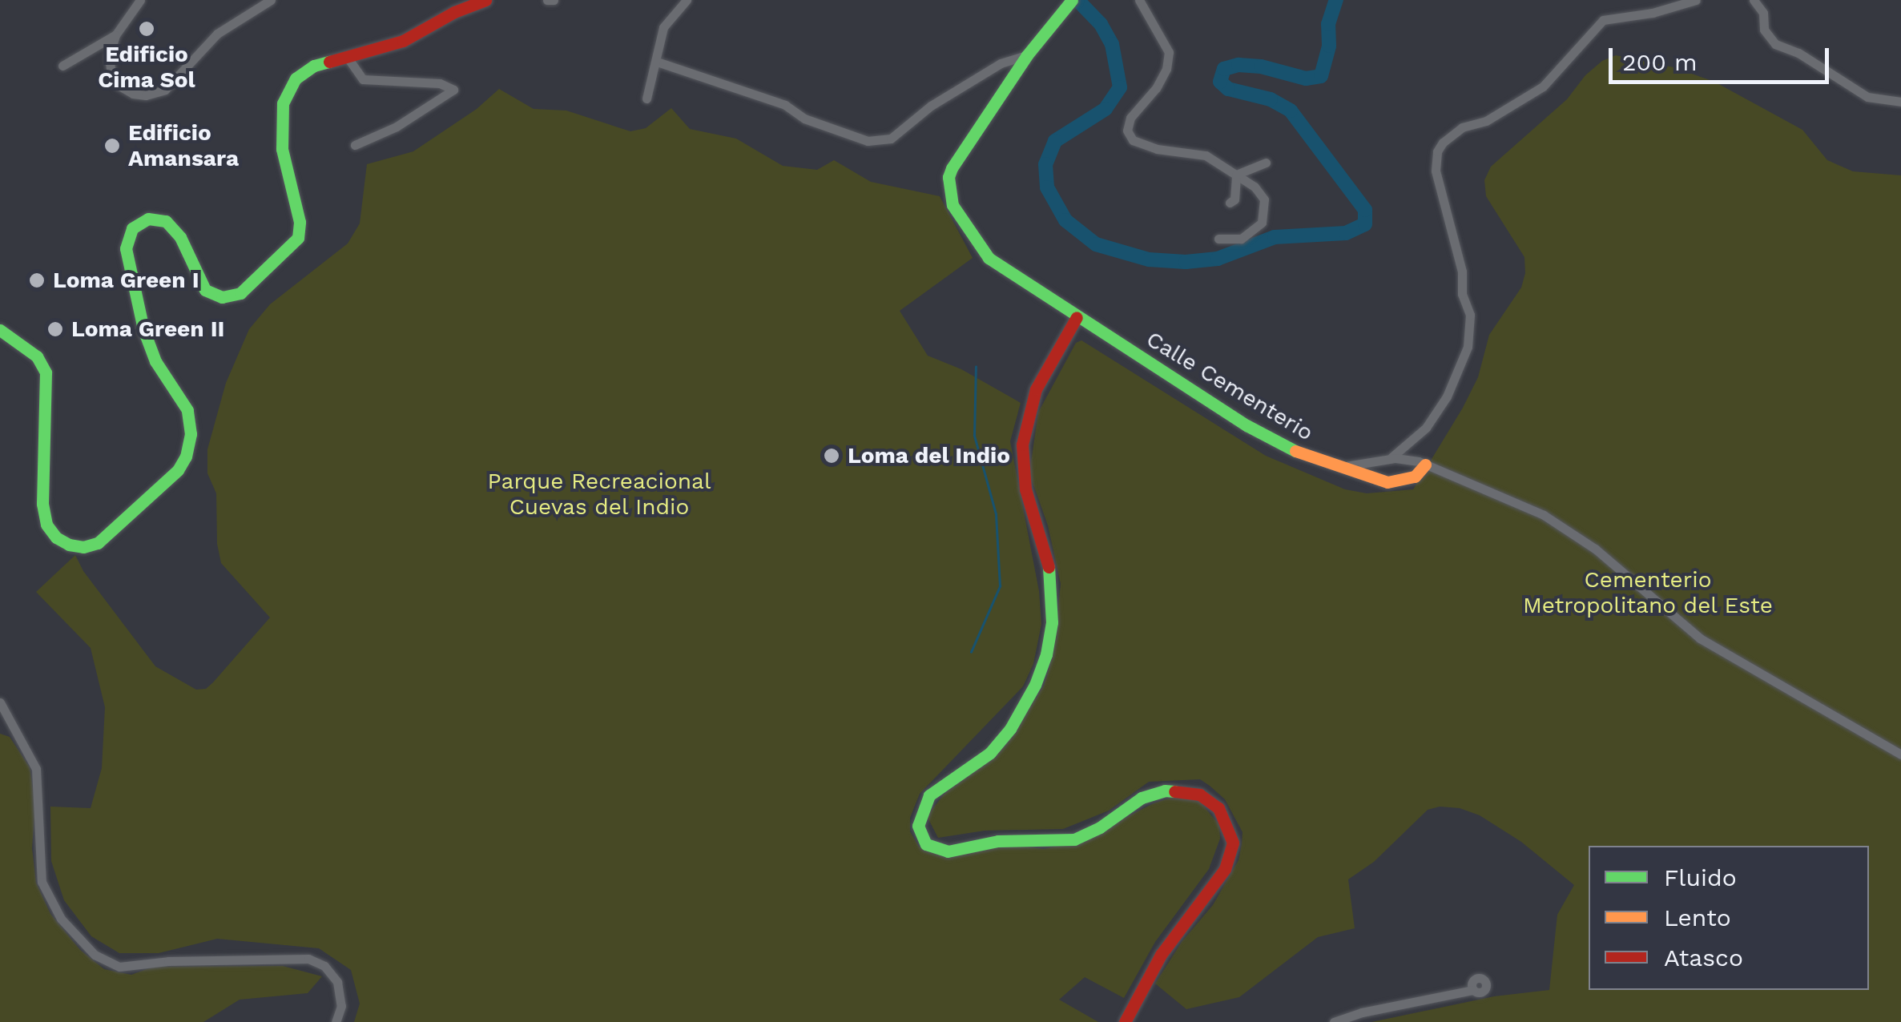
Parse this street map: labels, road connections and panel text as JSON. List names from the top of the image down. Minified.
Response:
{"streets":{"street":["Calle Cementerio"]},"parks":["Parque Recreacional Cuevas del Indio","Cementerio Metropolitano del Este"],"places":["Edificio Cima Sol","Edificio Amansara","Loma Green I","Loma Green II","Loma del Indio"],"legend":["Fluido","Lento","Atasco"],"scale_bar":"200 m"}
